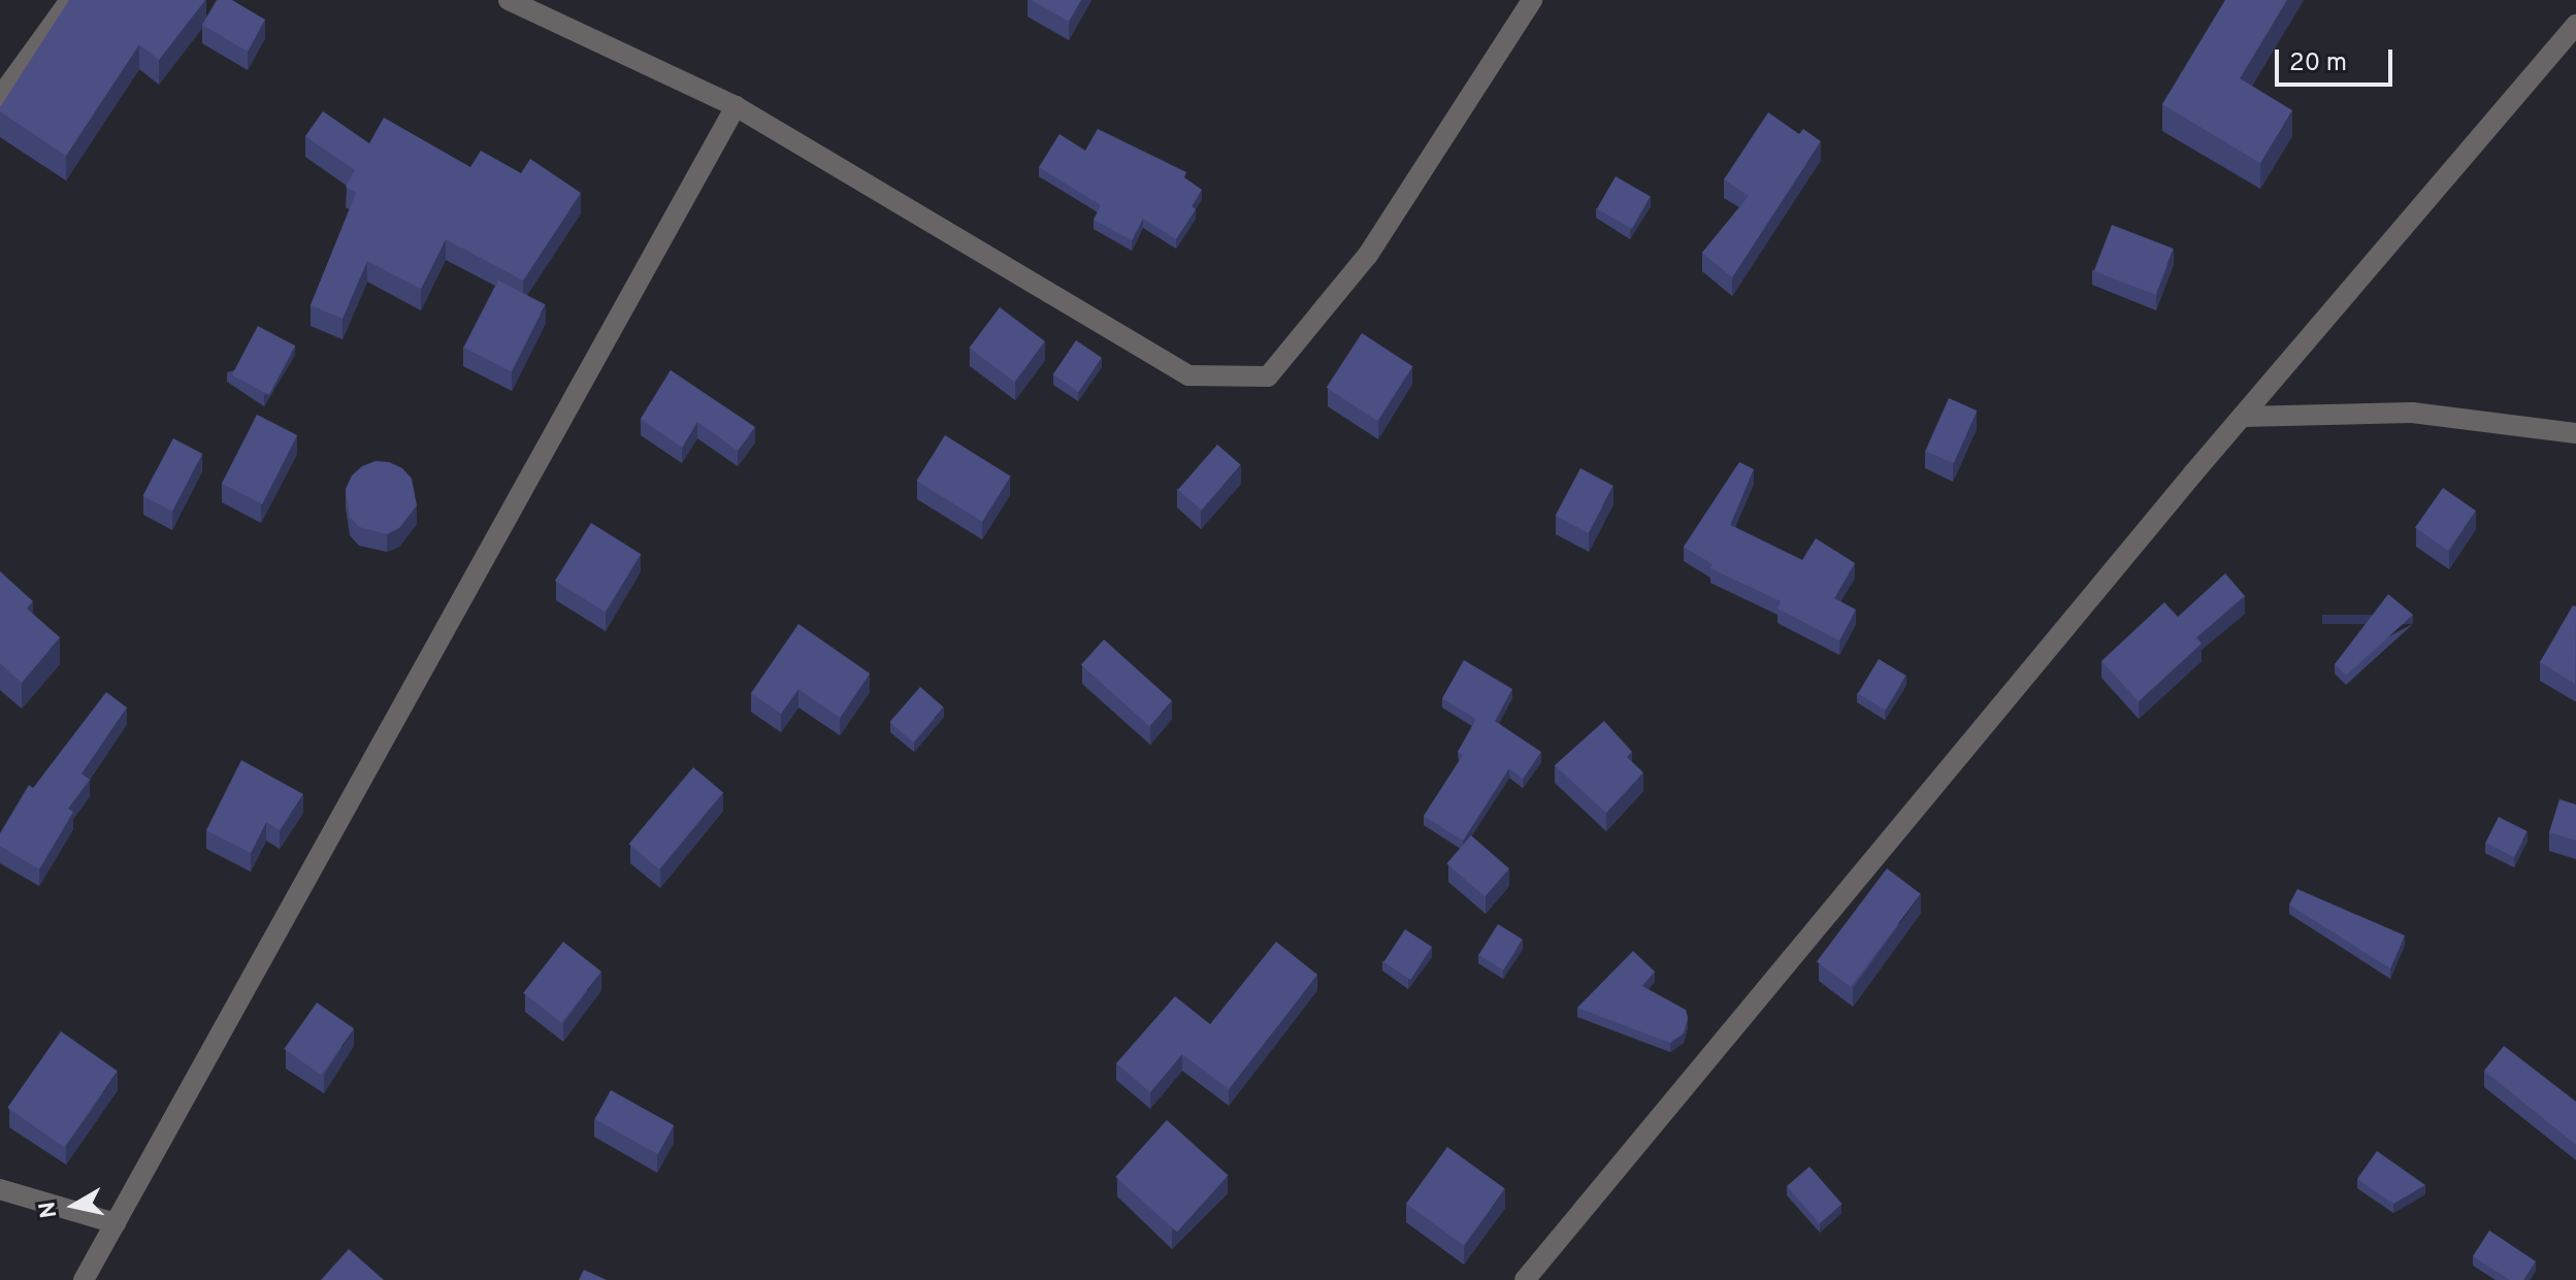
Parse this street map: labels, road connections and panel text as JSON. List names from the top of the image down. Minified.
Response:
{"scale_bar":"20 m","north":"left"}
